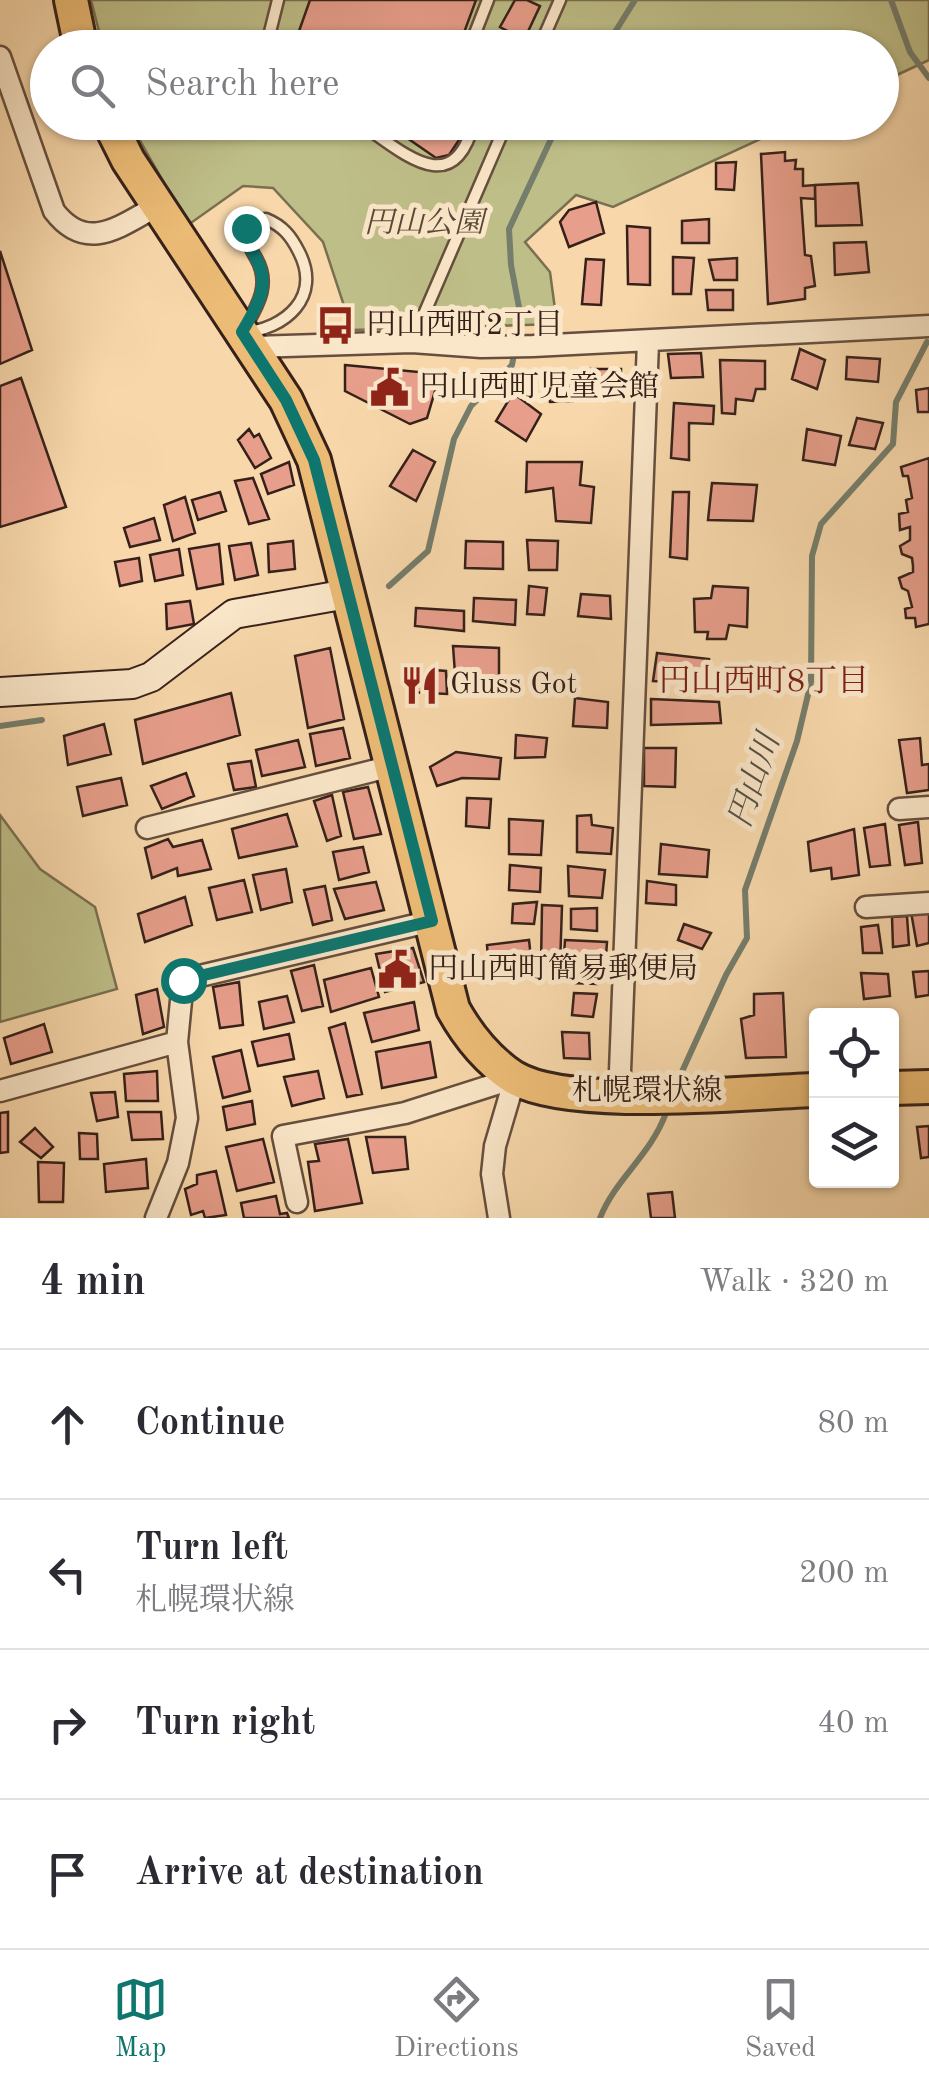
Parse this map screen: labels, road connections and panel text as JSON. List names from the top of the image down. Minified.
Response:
{"streets":{"main road":["札幌環状線"]},"districts":["円山西町8丁目"],"water":["円山川"],"parks":["円山公園"],"places":{"bus stop":["円山西町2丁目"],"public building":["円山西町児童会館","円山西町簡易郵便局"],"restaurant":["Gluss Got"]},"page":{"search":"Search here","heading":["4 min","Walk · 320 m"],"list":[["Continue","80 m"],["Turn left","札幌環状線","200 m"],["Turn right","40 m"],"Arrive at destination"],"nav":["Map","Directions","Saved"]}}
